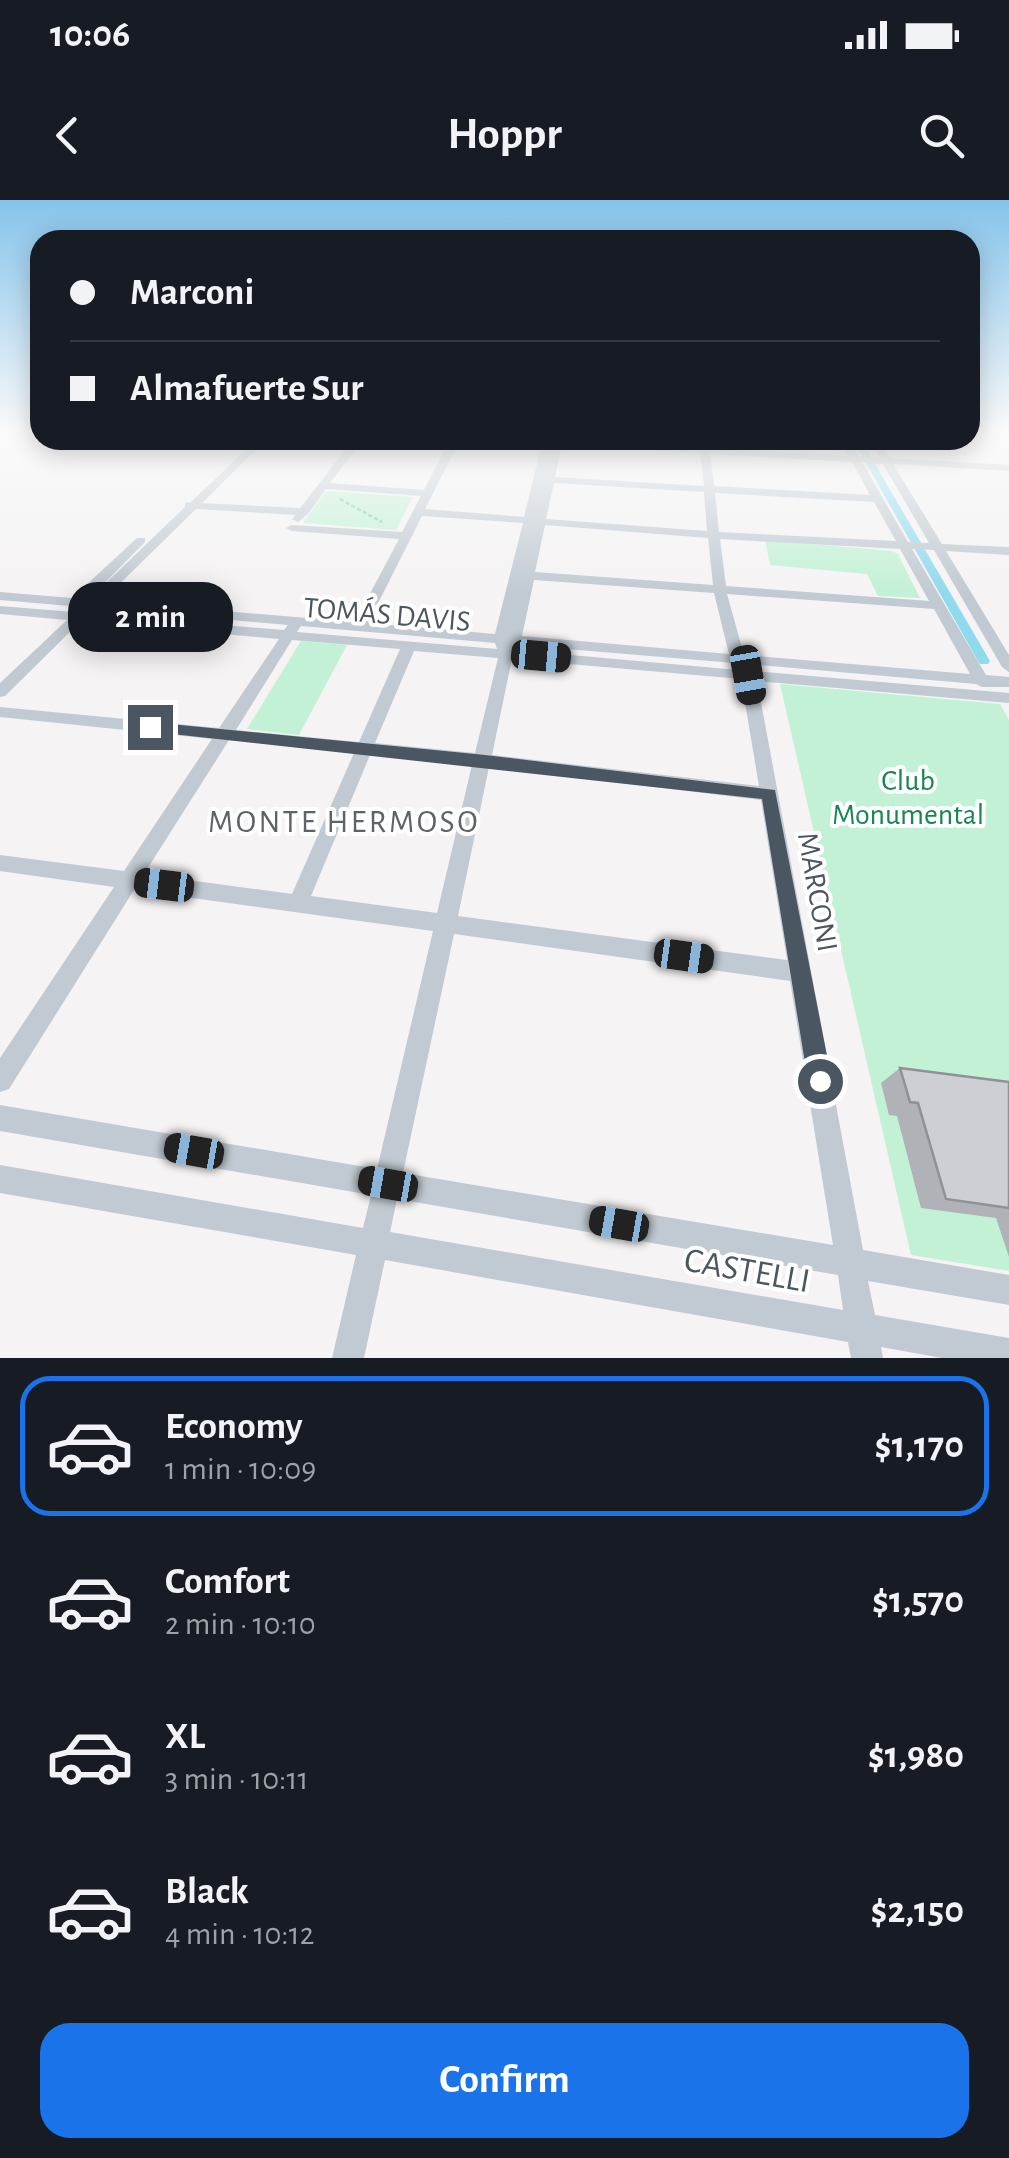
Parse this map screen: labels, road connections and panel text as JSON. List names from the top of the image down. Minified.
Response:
{"streets":{"street":["TOMÁS DAVIS","MARCONI","CASTELLI"]},"crossings":[["TOMÁS DAVIS","MARCONI"],["MARCONI","CASTELLI"]],"districts":["MONTE HERMOSO"],"parks":["Club Monumental"],"page":{"status":"10:06","header":"Hoppr","banner":["Marconi","Almafuerte Sur"],"bubble":"2 min","list":[{"name":"Economy","note":"1 min · 10:09","value":"$1,170"},{"name":"Comfort","note":"2 min · 10:10","value":"$1,570"},{"name":"XL","note":"3 min · 10:11","value":"$1,980"},{"name":"Black","note":"4 min · 10:12","value":"$2,150"}],"buttons":"Confirm"}}
